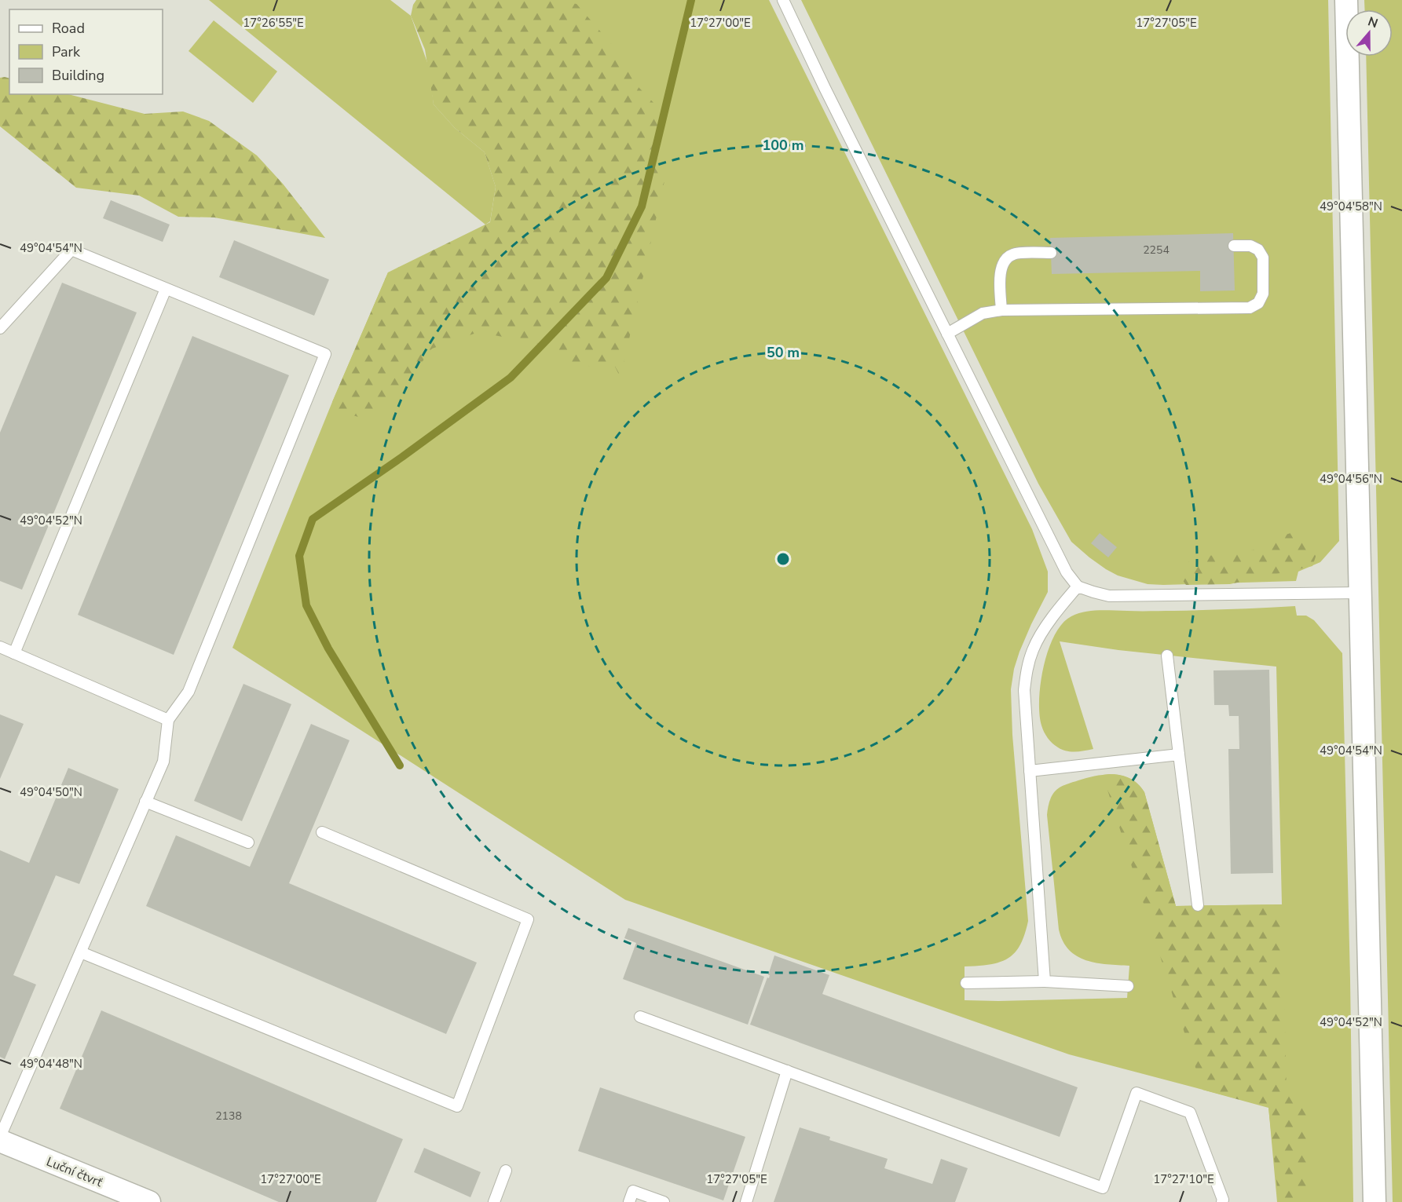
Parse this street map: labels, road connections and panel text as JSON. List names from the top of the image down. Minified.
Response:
{"streets":{"street":["Luční čtvrť"]},"house_numbers":["2254","2138"],"legend":["Road","Park","Building"],"north":"top","coordinates":["17°27'00\"E","17°27'05\"E","17°26'55\"E","49°04'58\"N","49°04'54\"N","49°04'56\"N","49°04'52\"N","49°04'50\"N","49°04'48\"N","17°27'10\"E"],"rings":["100 m","50 m"]}
